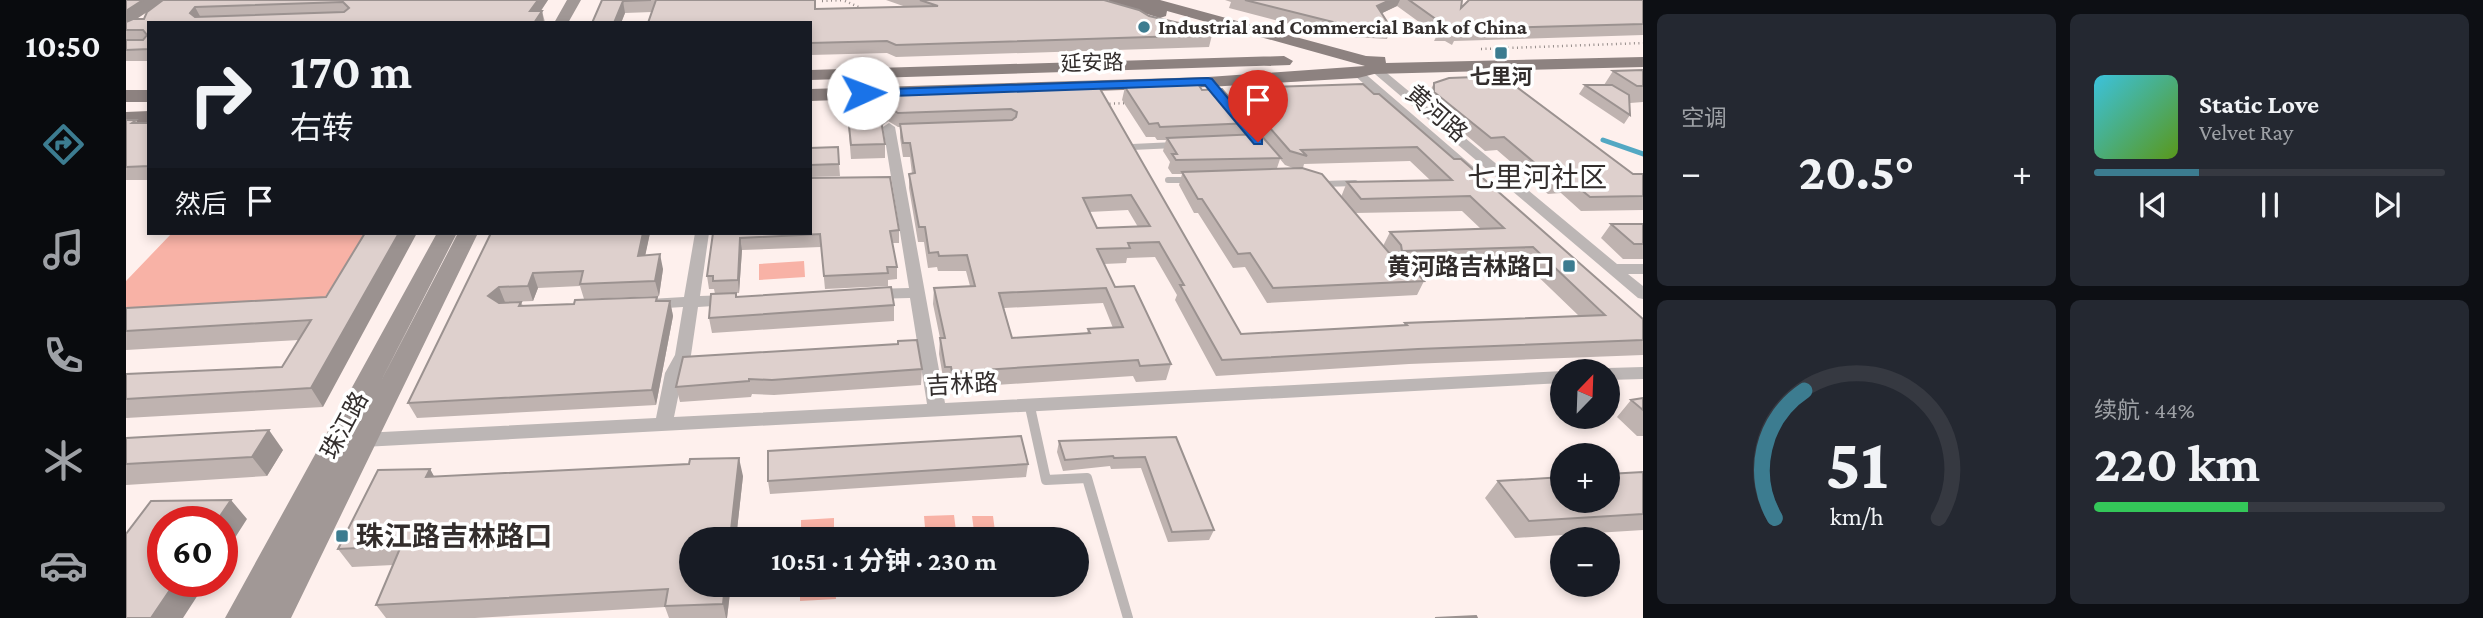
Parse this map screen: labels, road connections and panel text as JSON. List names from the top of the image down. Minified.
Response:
{"streets":{"main road":["延安路","珠江路"],"street":["黄河路","吉林路"]},"crossings":[["延安路","黄河路"],["吉林路","珠江路"]],"districts":["七里河社区"],"places":{"other":["Industrial and Commercial Bank of China"],"transit":["七里河","黄河路吉林路口","珠江路吉林路口"]},"north":"top right","page":{"tabs":"10:50","tile":["空调",["续航 · 44%","220 km"]],"turn":["170 m","右转"],"song":["Static Love","Velvet Ray"],"heat":["−","20.5°","+"],"then":"然后","map_buttons":["+","−"],"limit":"60","trip":"10:51 · 1 分钟 · 230 m","gauge":["51","km/h"]}}
